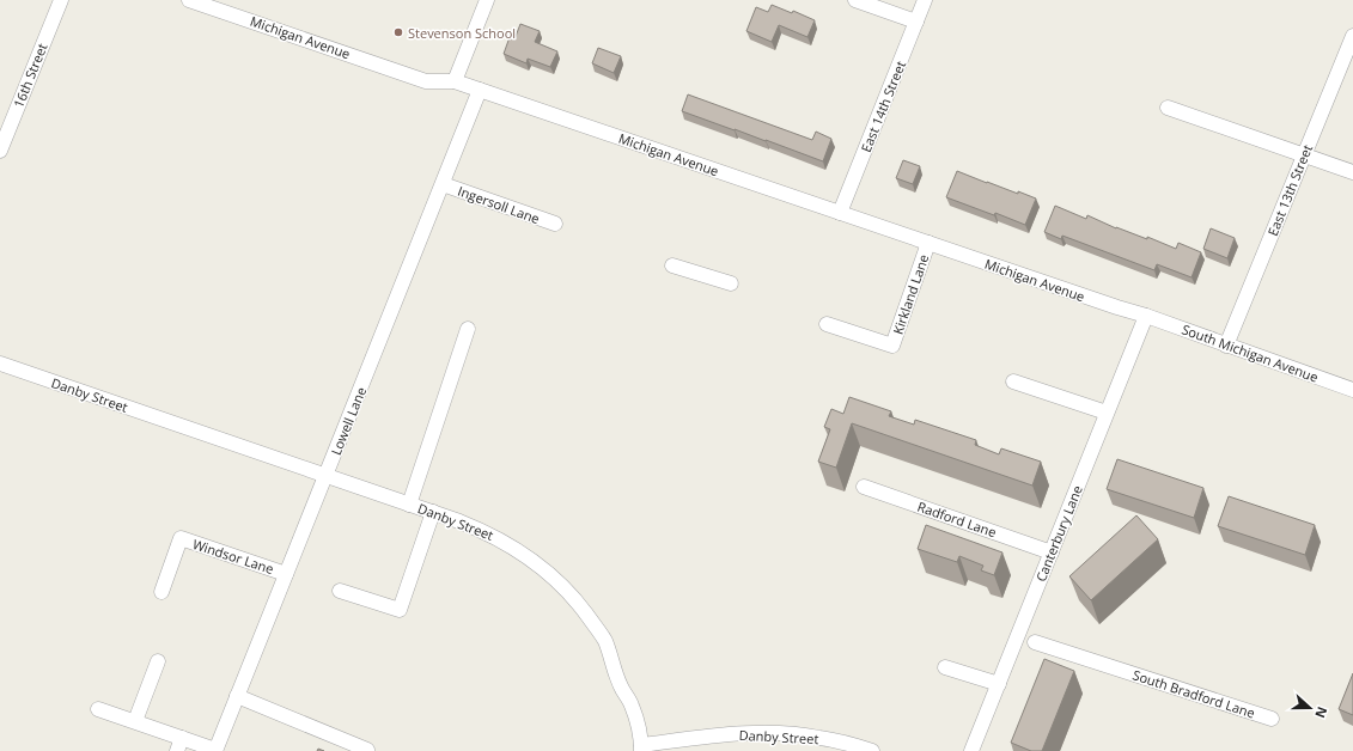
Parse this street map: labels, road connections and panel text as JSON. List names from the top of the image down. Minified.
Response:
{"streets":{"street":["Michigan Avenue","16th Street","East 14th Street","East 13th Street","Ingersoll Lane","Kirkland Lane","South Michigan Avenue","Danby Street","Lowell Lane","Radford Lane","Canterbury Lane","Windsor Lane","South Bradford Lane"]},"crossings":[["Michigan Avenue","East 14th Street"],["Michigan Avenue","Kirkland Lane"],["Michigan Avenue","South Michigan Avenue"],["Michigan Avenue","Lowell Lane"],["Michigan Avenue","Canterbury Lane"],["East 13th Street","South Michigan Avenue"],["Ingersoll Lane","Lowell Lane"],["South Michigan Avenue","Canterbury Lane"],["Danby Street","Lowell Lane"],["Lowell Lane","Windsor Lane"],["Radford Lane","Canterbury Lane"]],"places":["Stevenson School"],"north":"right"}
